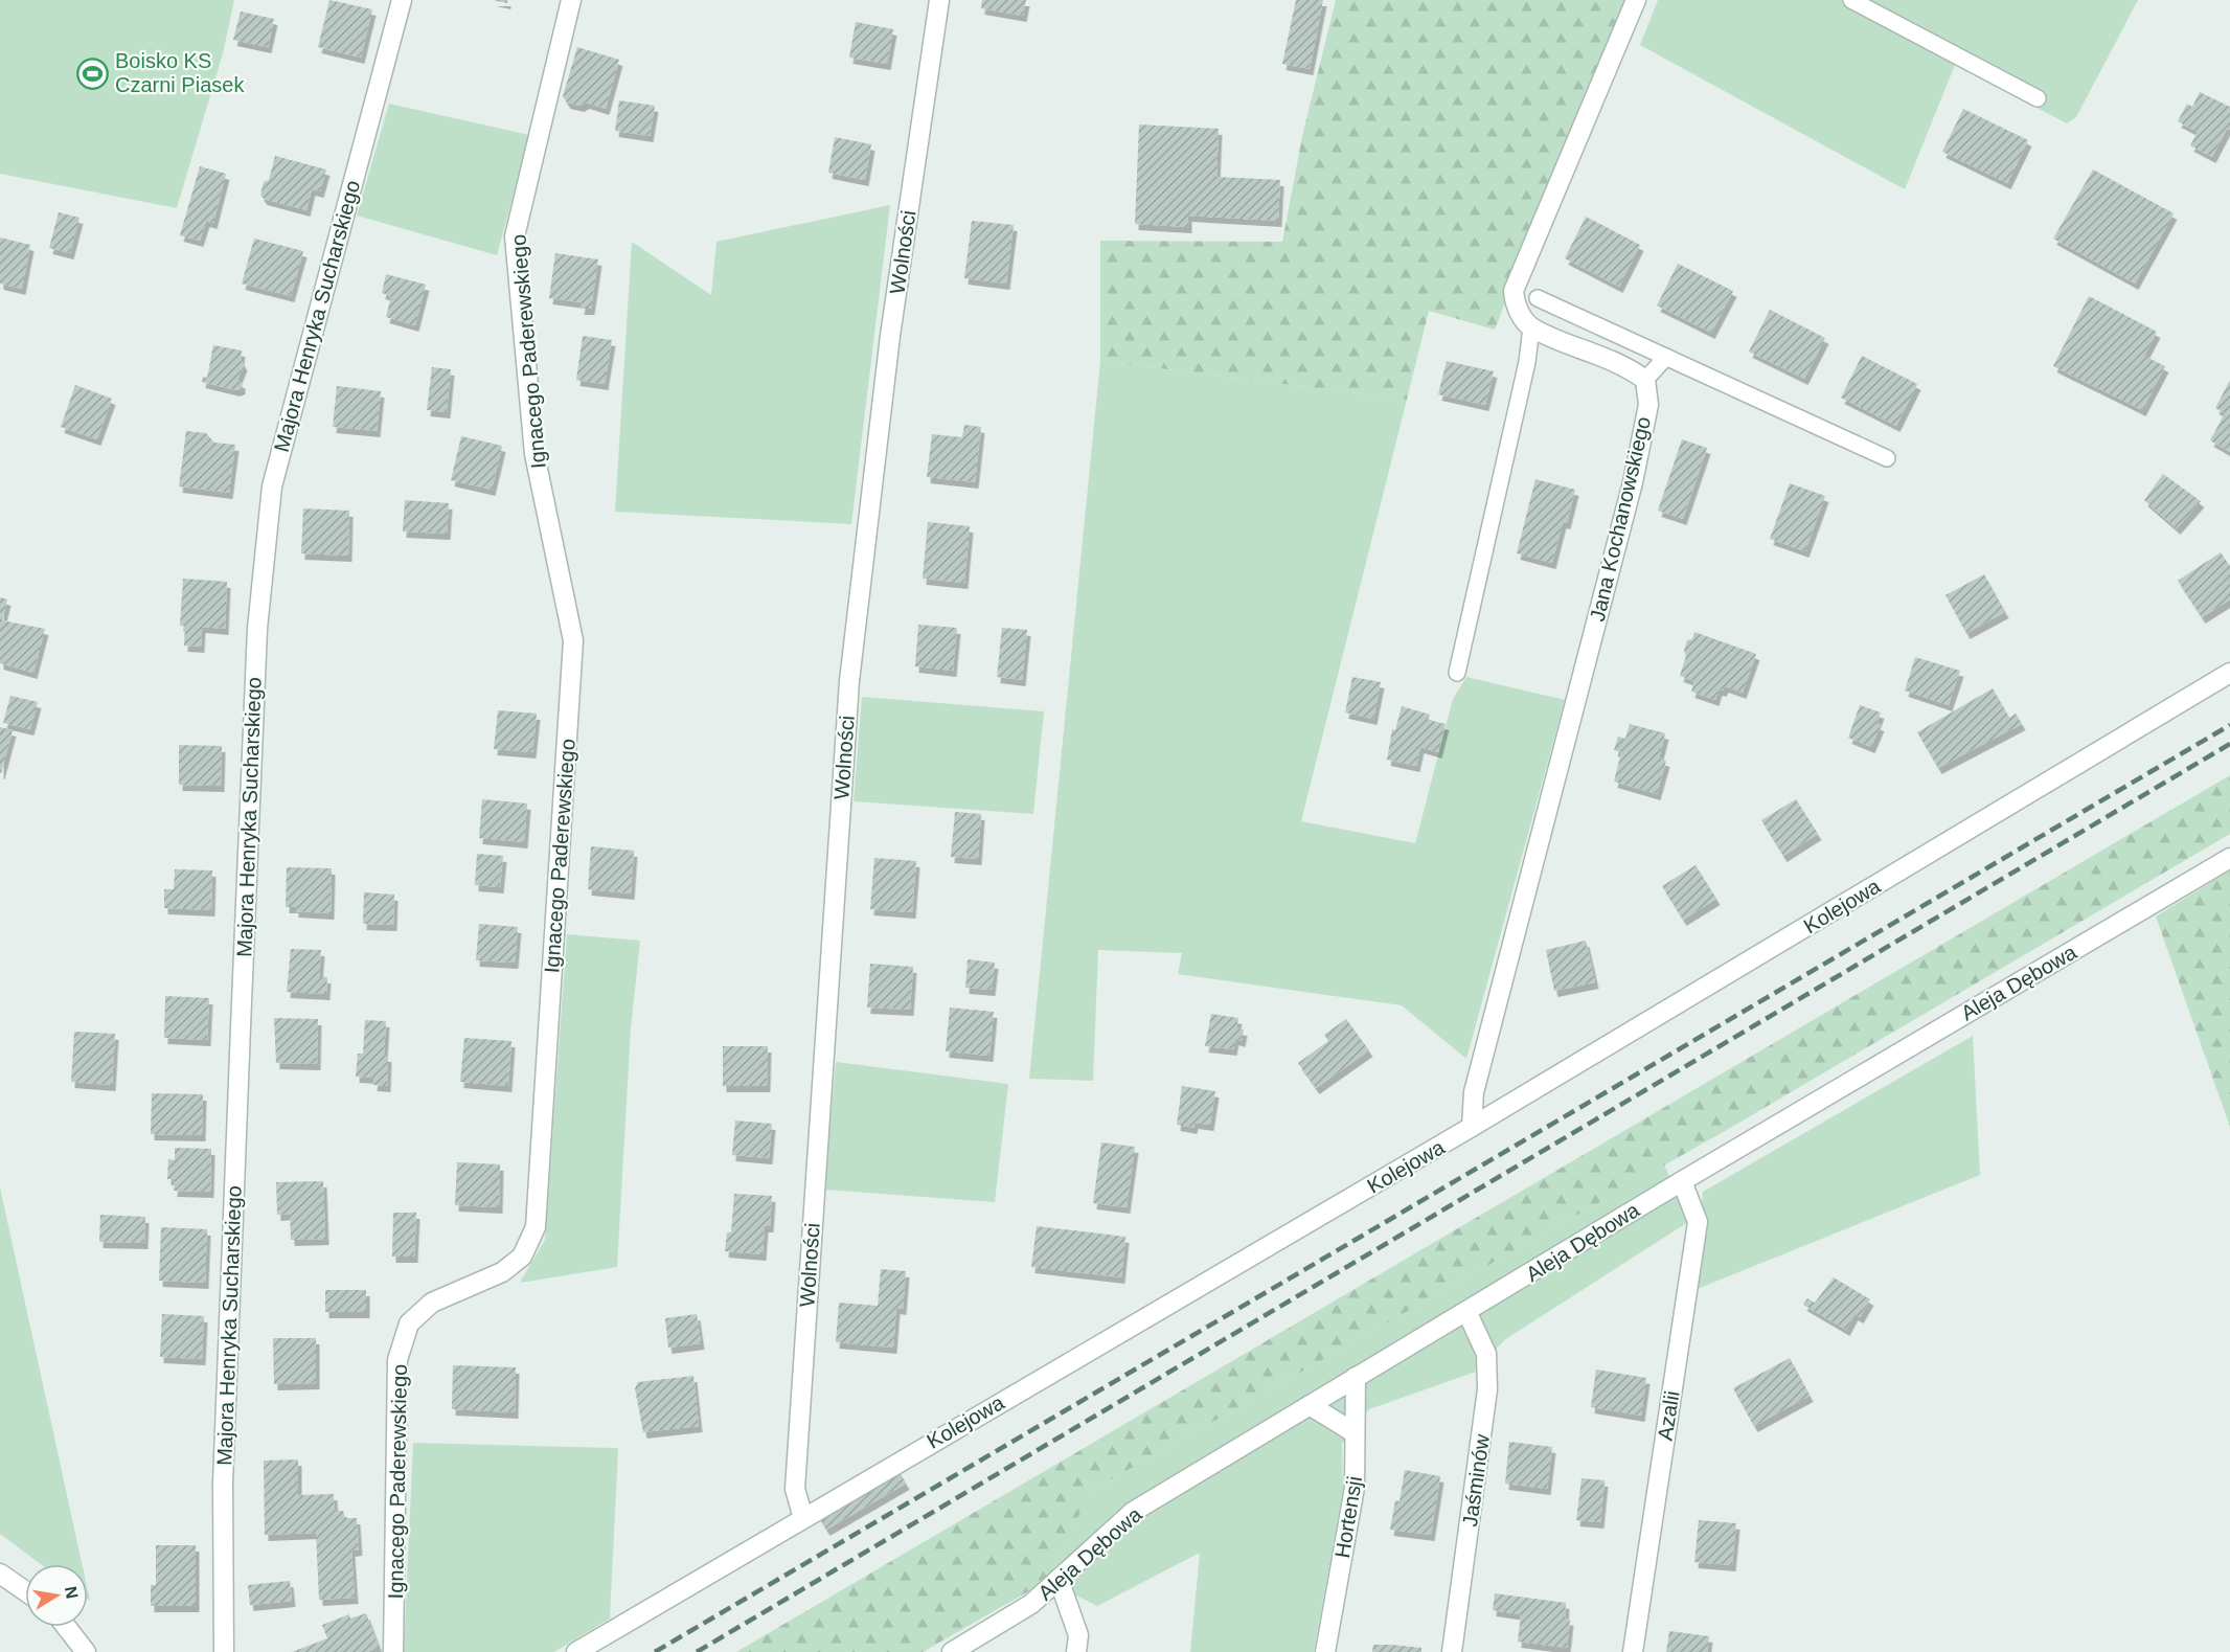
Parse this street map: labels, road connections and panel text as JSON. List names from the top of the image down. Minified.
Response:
{"streets":{"street":["Wolności","Majora Henryka Sucharskiego","Ignacego Paderewskiego","Jana Kochanowskiego","Kolejowa","Aleja Dębowa","Azalii","Jaśminów","Hortensji"]},"crossings":[["Wolności","Kolejowa"],["Jana Kochanowskiego","Kolejowa"],["Aleja Dębowa","Azalii"],["Aleja Dębowa","Jaśminów"],["Aleja Dębowa","Hortensji"]],"places":{"sports":["Boisko KS Czarni Piasek"]},"north":"right"}
